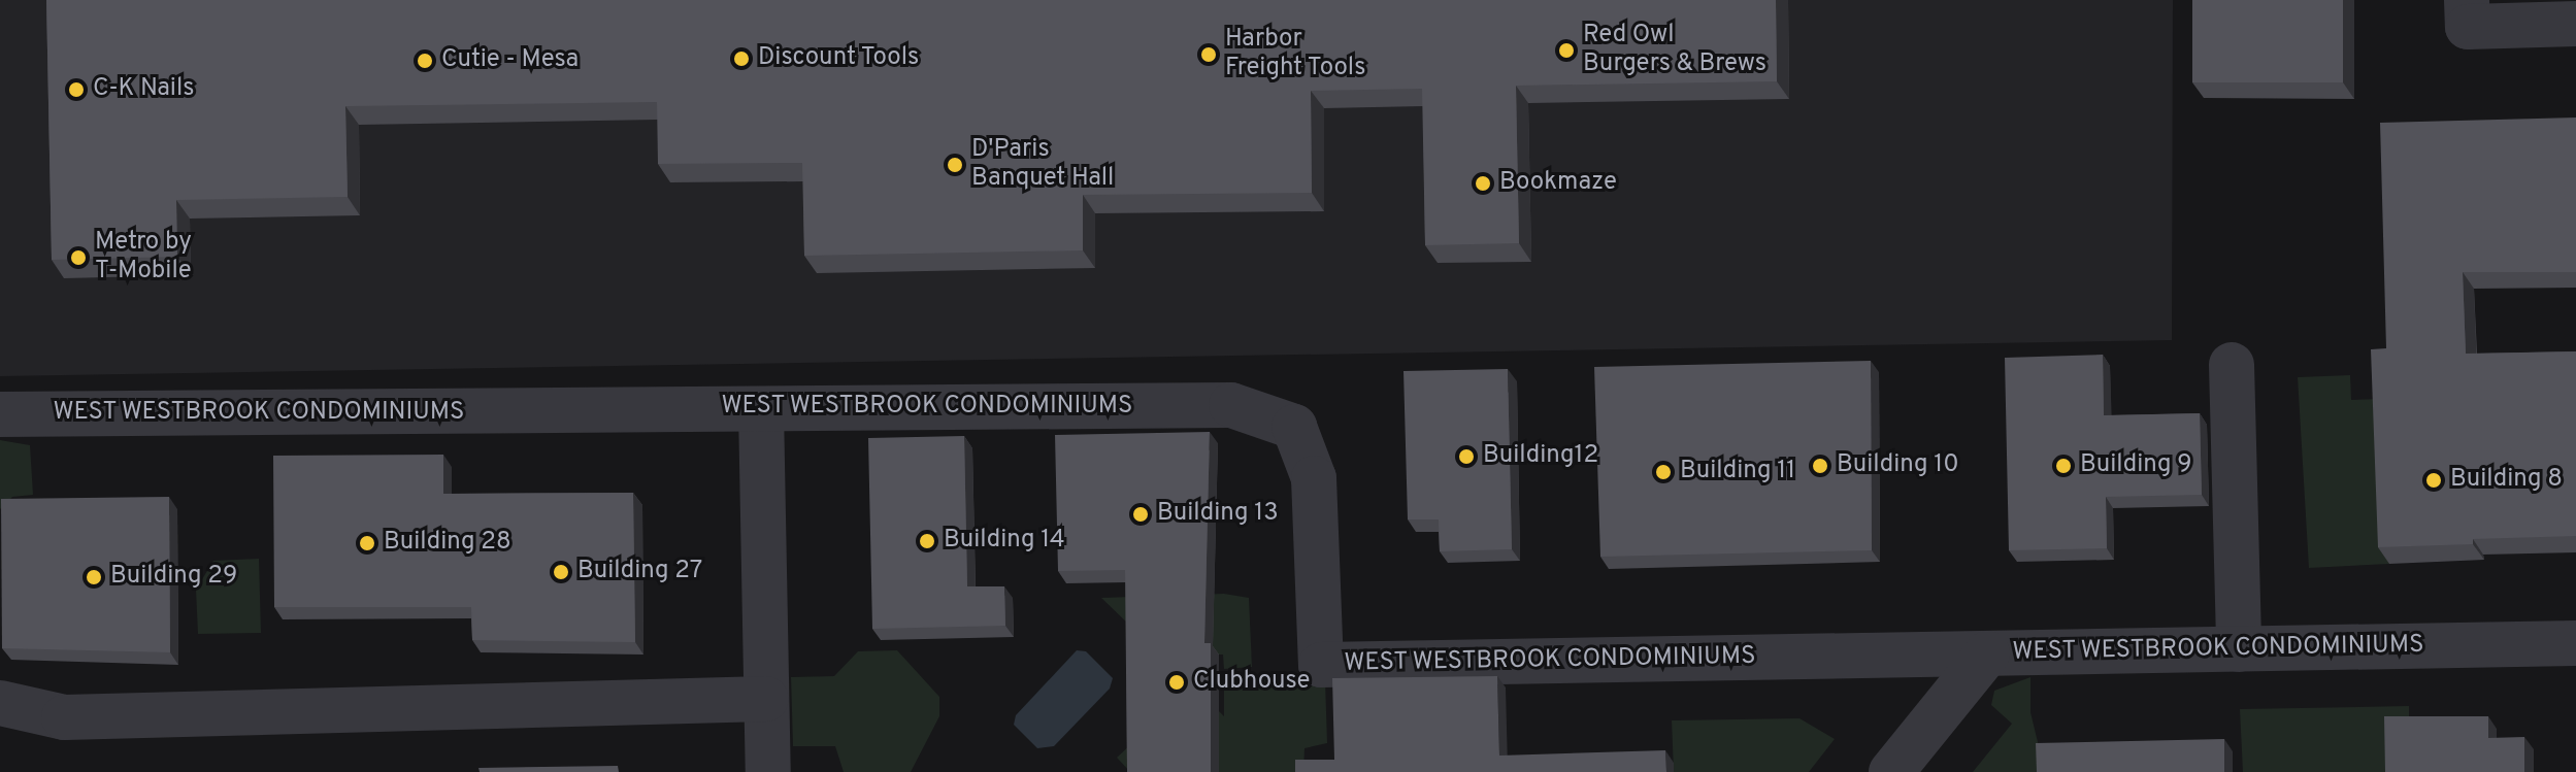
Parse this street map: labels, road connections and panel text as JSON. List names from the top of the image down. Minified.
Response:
{"streets":{"street":["WEST WESTBROOK CONDOMINIUMS"]},"places":["Red Owl Burgers & Brews","Harbor Freight Tools","Discount Tools","Cutie - Mesa","C-K Nails","D'Paris Banquet Hall","Bookmaze","Metro by T-Mobile","Building12","Building 10","Building 9","Building 11","Building 8","Building 13","Building 14","Building 28","Building 27","Building 29","Clubhouse"]}
